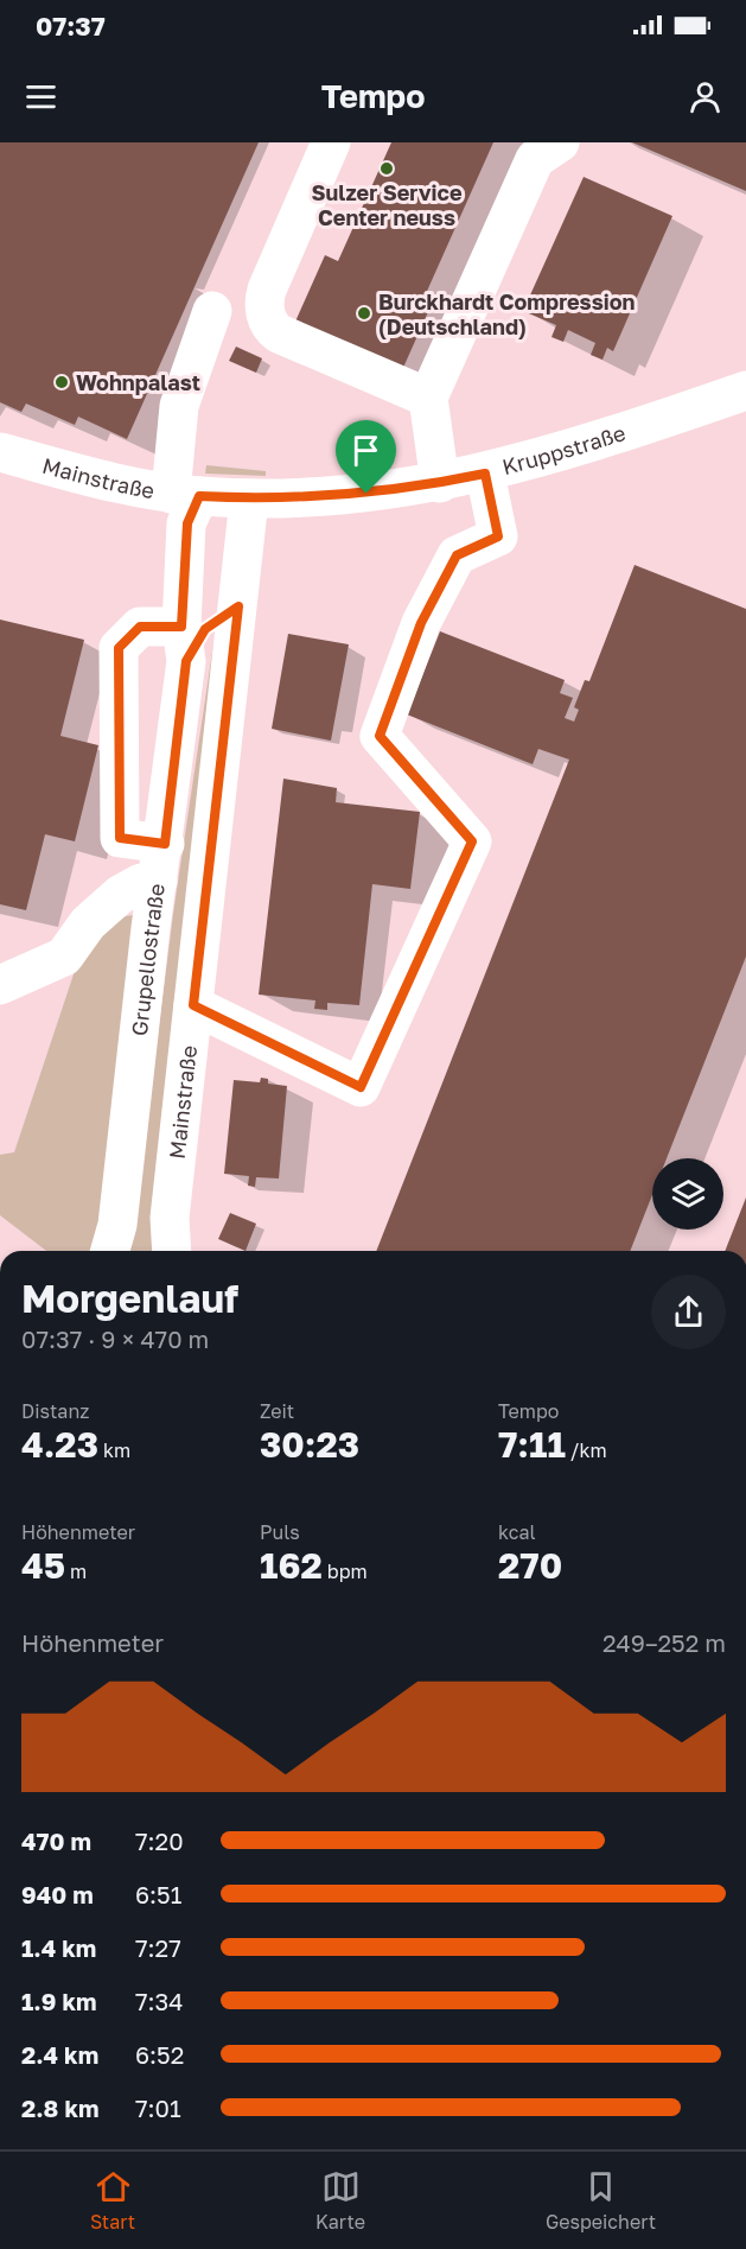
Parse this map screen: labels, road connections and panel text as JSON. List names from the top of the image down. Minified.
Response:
{"streets":{"street":["Kruppstraße","Mainstraße","Grupellostraße"]},"crossings":[["Kruppstraße","Mainstraße"],["Mainstraße","Grupellostraße"]],"places":["Sulzer Service Center neuss","Burckhardt Compression (Deutschland)","Wohnpalast"],"page":{"status":"07:37","header":"Tempo","heading":["Morgenlauf","07:37 · 9 × 470 m"],"stats":[["Distanz","4.23 km"],["Zeit","30:23"],["Tempo","7:11 /km"],["Höhenmeter","45 m"],["Puls","162 bpm"],["kcal","270"]],"chart":["Höhenmeter","249–252 m"],"list":[{"name":"470 m","note":"7:20"},{"name":"940 m","note":"6:51"},{"name":"1.4 km","note":"7:27"},{"name":"1.9 km","note":"7:34"},{"name":"2.4 km","note":"6:52"},{"name":"2.8 km","note":"7:01"}],"tabs":["Start","Karte","Gespeichert"]}}
